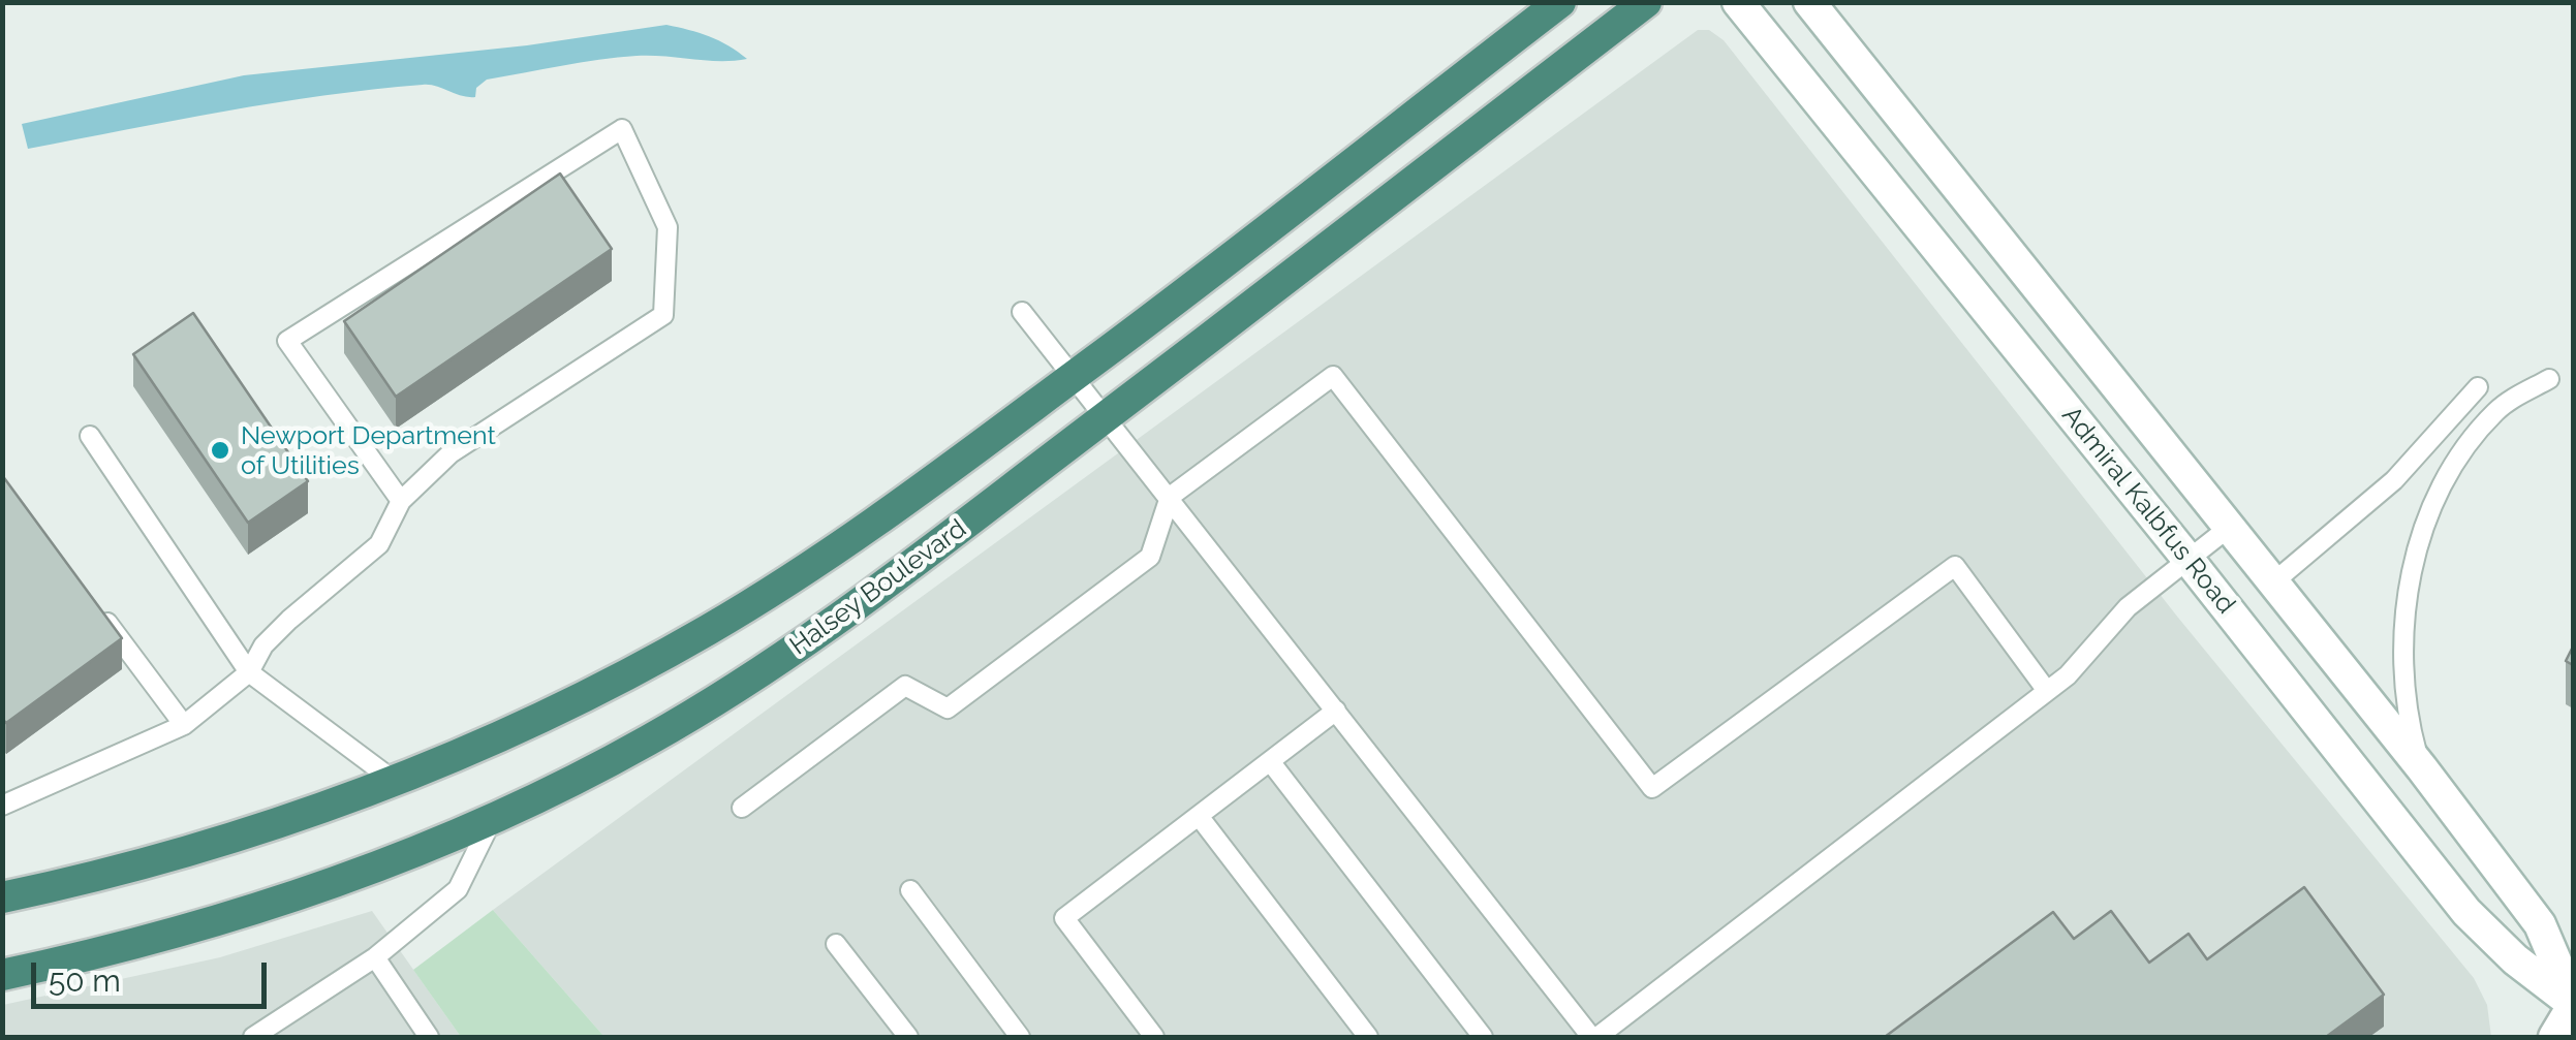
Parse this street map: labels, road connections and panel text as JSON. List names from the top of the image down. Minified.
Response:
{"streets":{"highway":["Halsey Boulevard"],"main road":["Admiral Kalbfus Road"]},"places":["Newport Department of Utilities"],"scale_bar":"50 m"}
